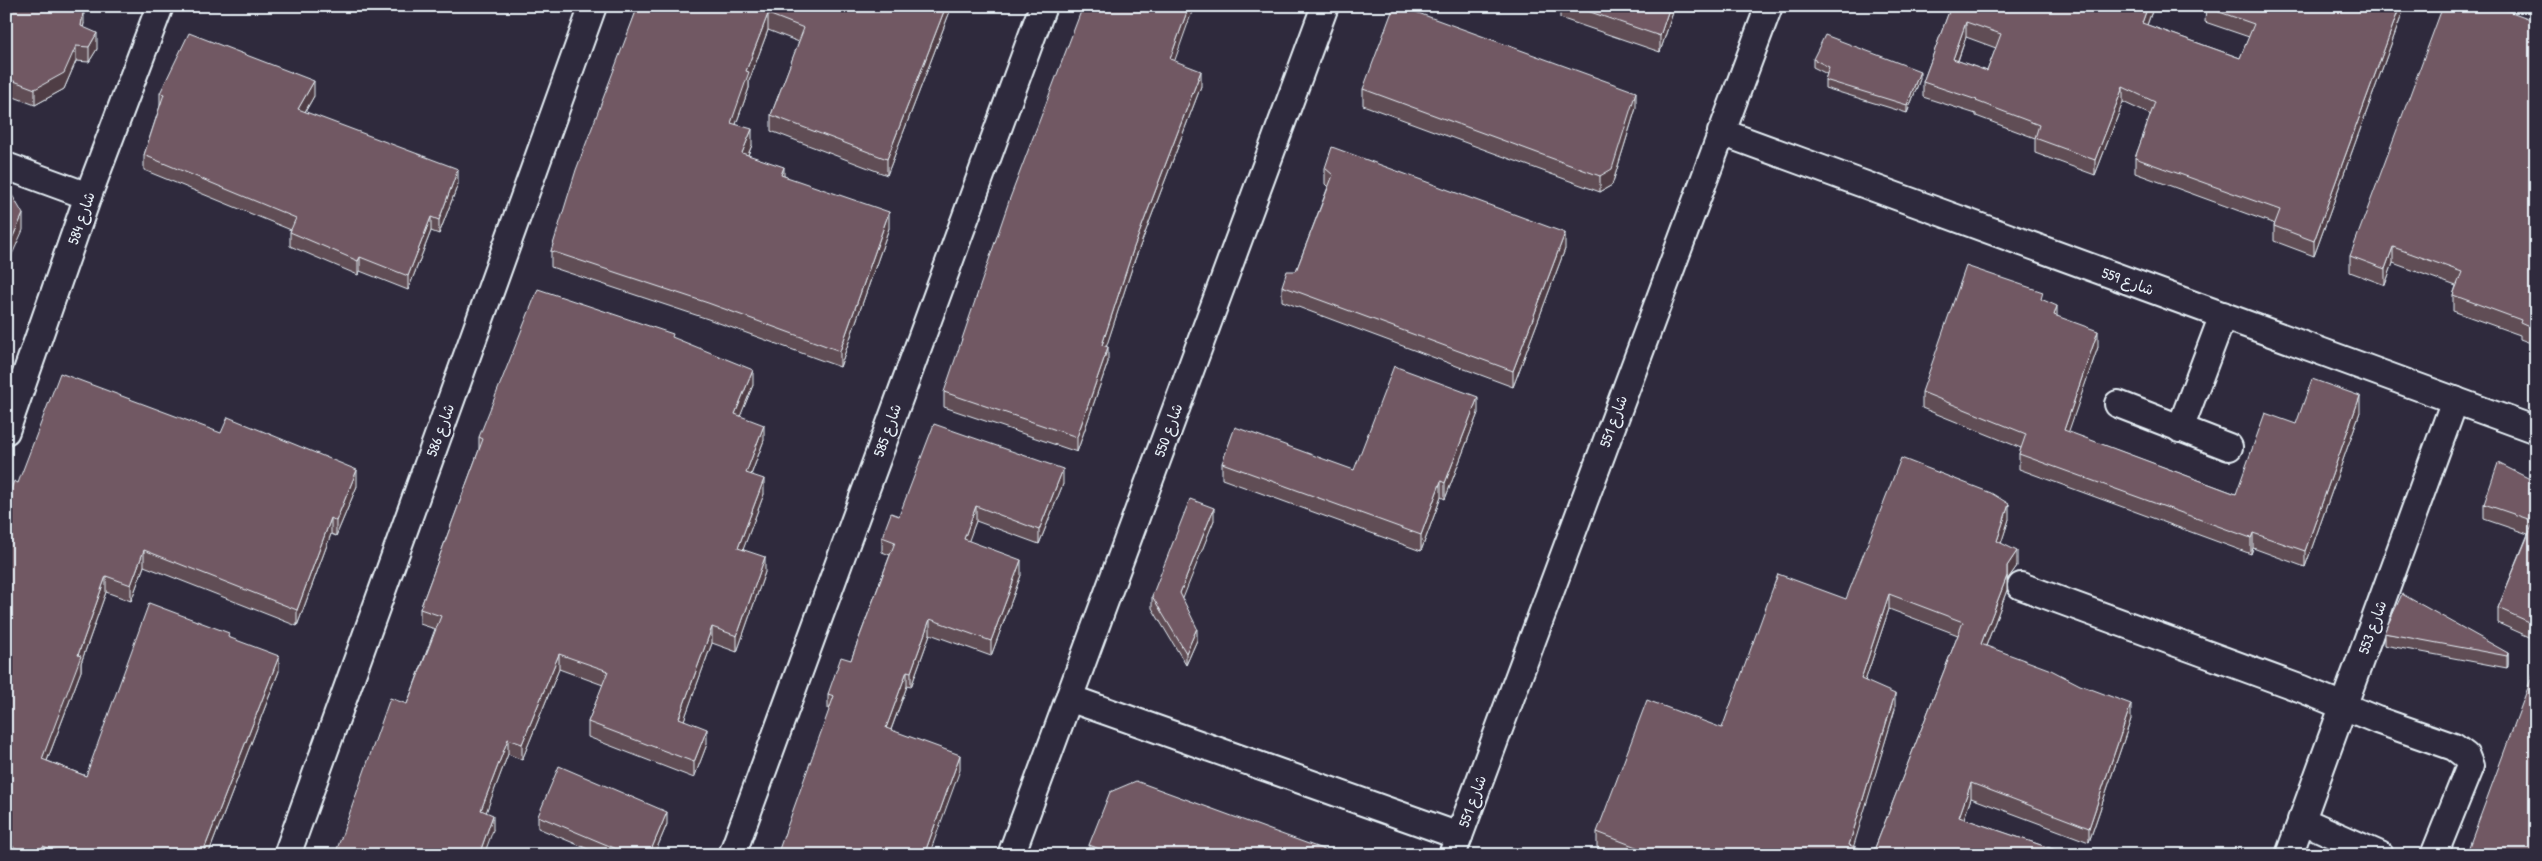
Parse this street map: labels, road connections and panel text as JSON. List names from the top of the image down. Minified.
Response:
{"streets":{"street":["شارع 584","شارع 559","شارع 551","شارع 586","شارع 585","شارع 550","شارع 553"]},"crossings":[["شارع 559","شارع 551"],["شارع 559","شارع 553"],["شارع 551","شارع 550"]]}
